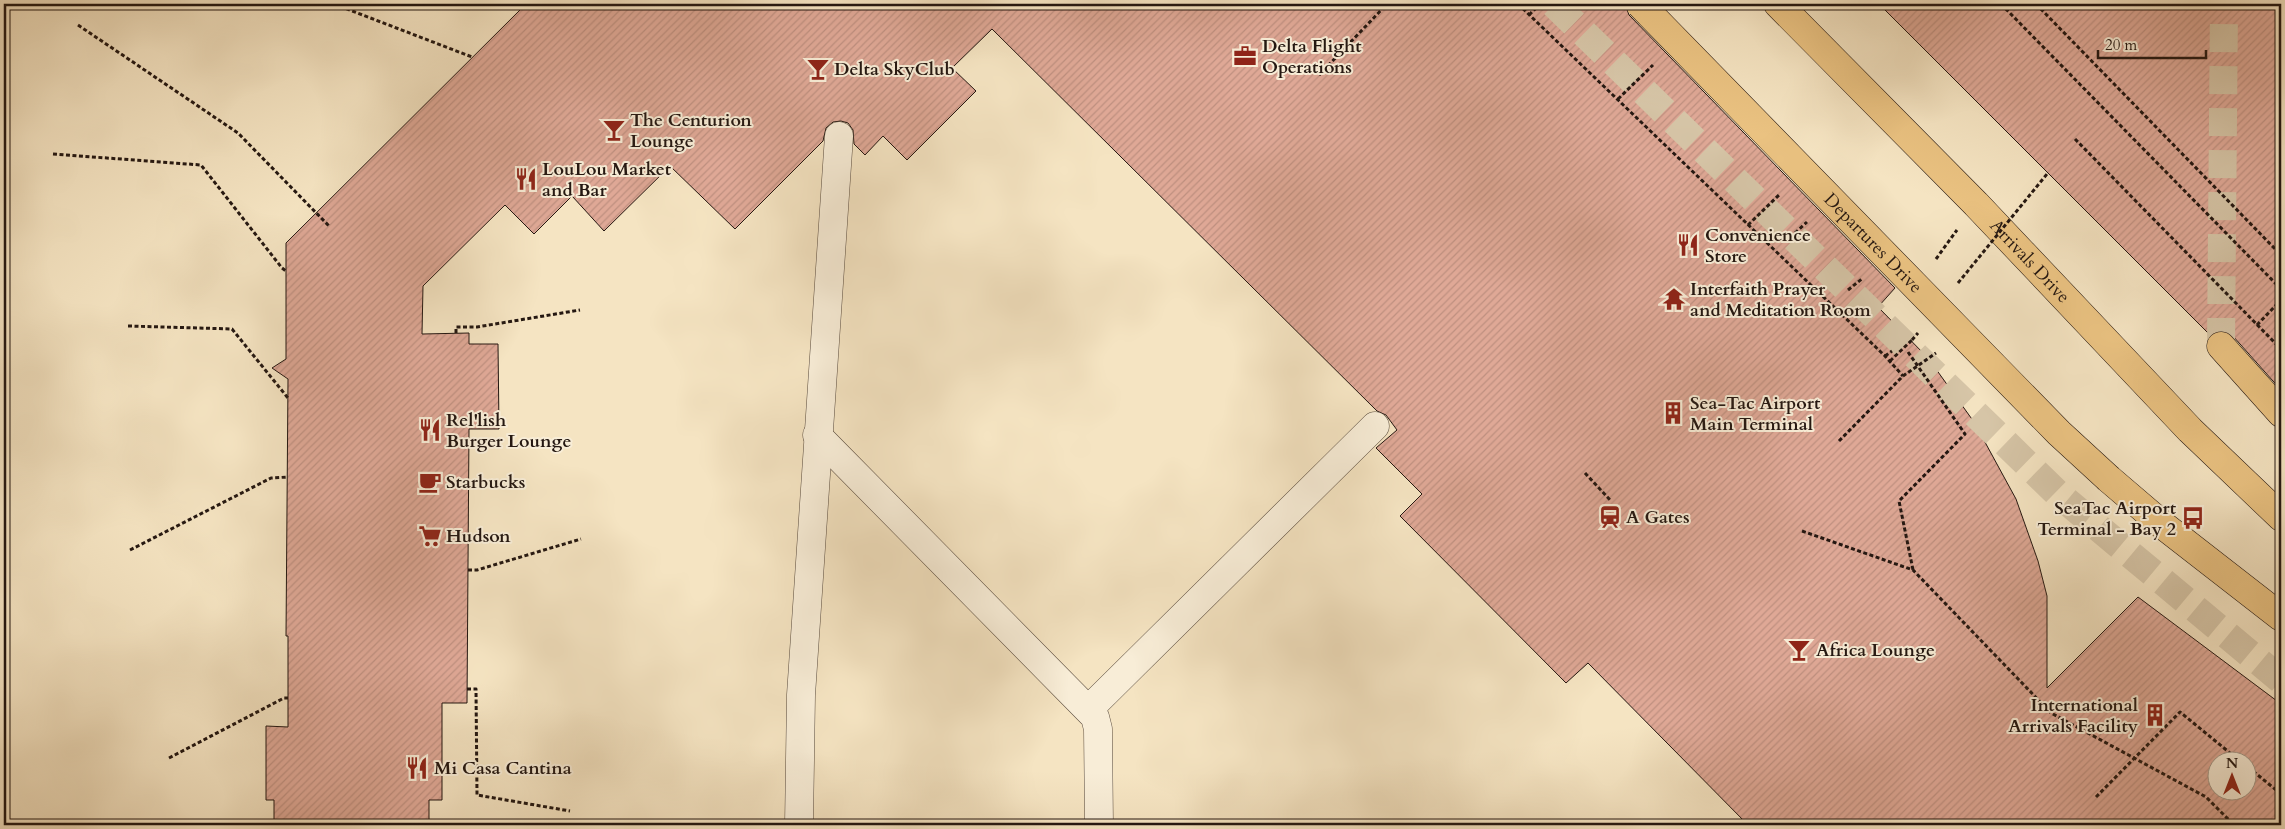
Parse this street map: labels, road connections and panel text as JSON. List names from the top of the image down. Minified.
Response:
{"streets":{"main road":["Departures Drive","Arrivals Drive"]},"places":{"office":["Delta Flight Operations"],"bar":["Delta SkyClub","The Centurion Lounge","Africa Lounge"],"restaurant":["LouLou Market and Bar","Convenience Store","Rel'lish Burger Lounge","Mi Casa Cantina"],"temple":["Interfaith Prayer and Meditation Room"],"building":["Sea-Tac Airport Main Terminal","International Arrivals Facility"],"cafe":["Starbucks"],"station":["A Gates"],"bus stop":["SeaTac Airport Terminal - Bay 2"],"supermarket":["Hudson"]},"scale_bar":"20 m","north":"top"}
